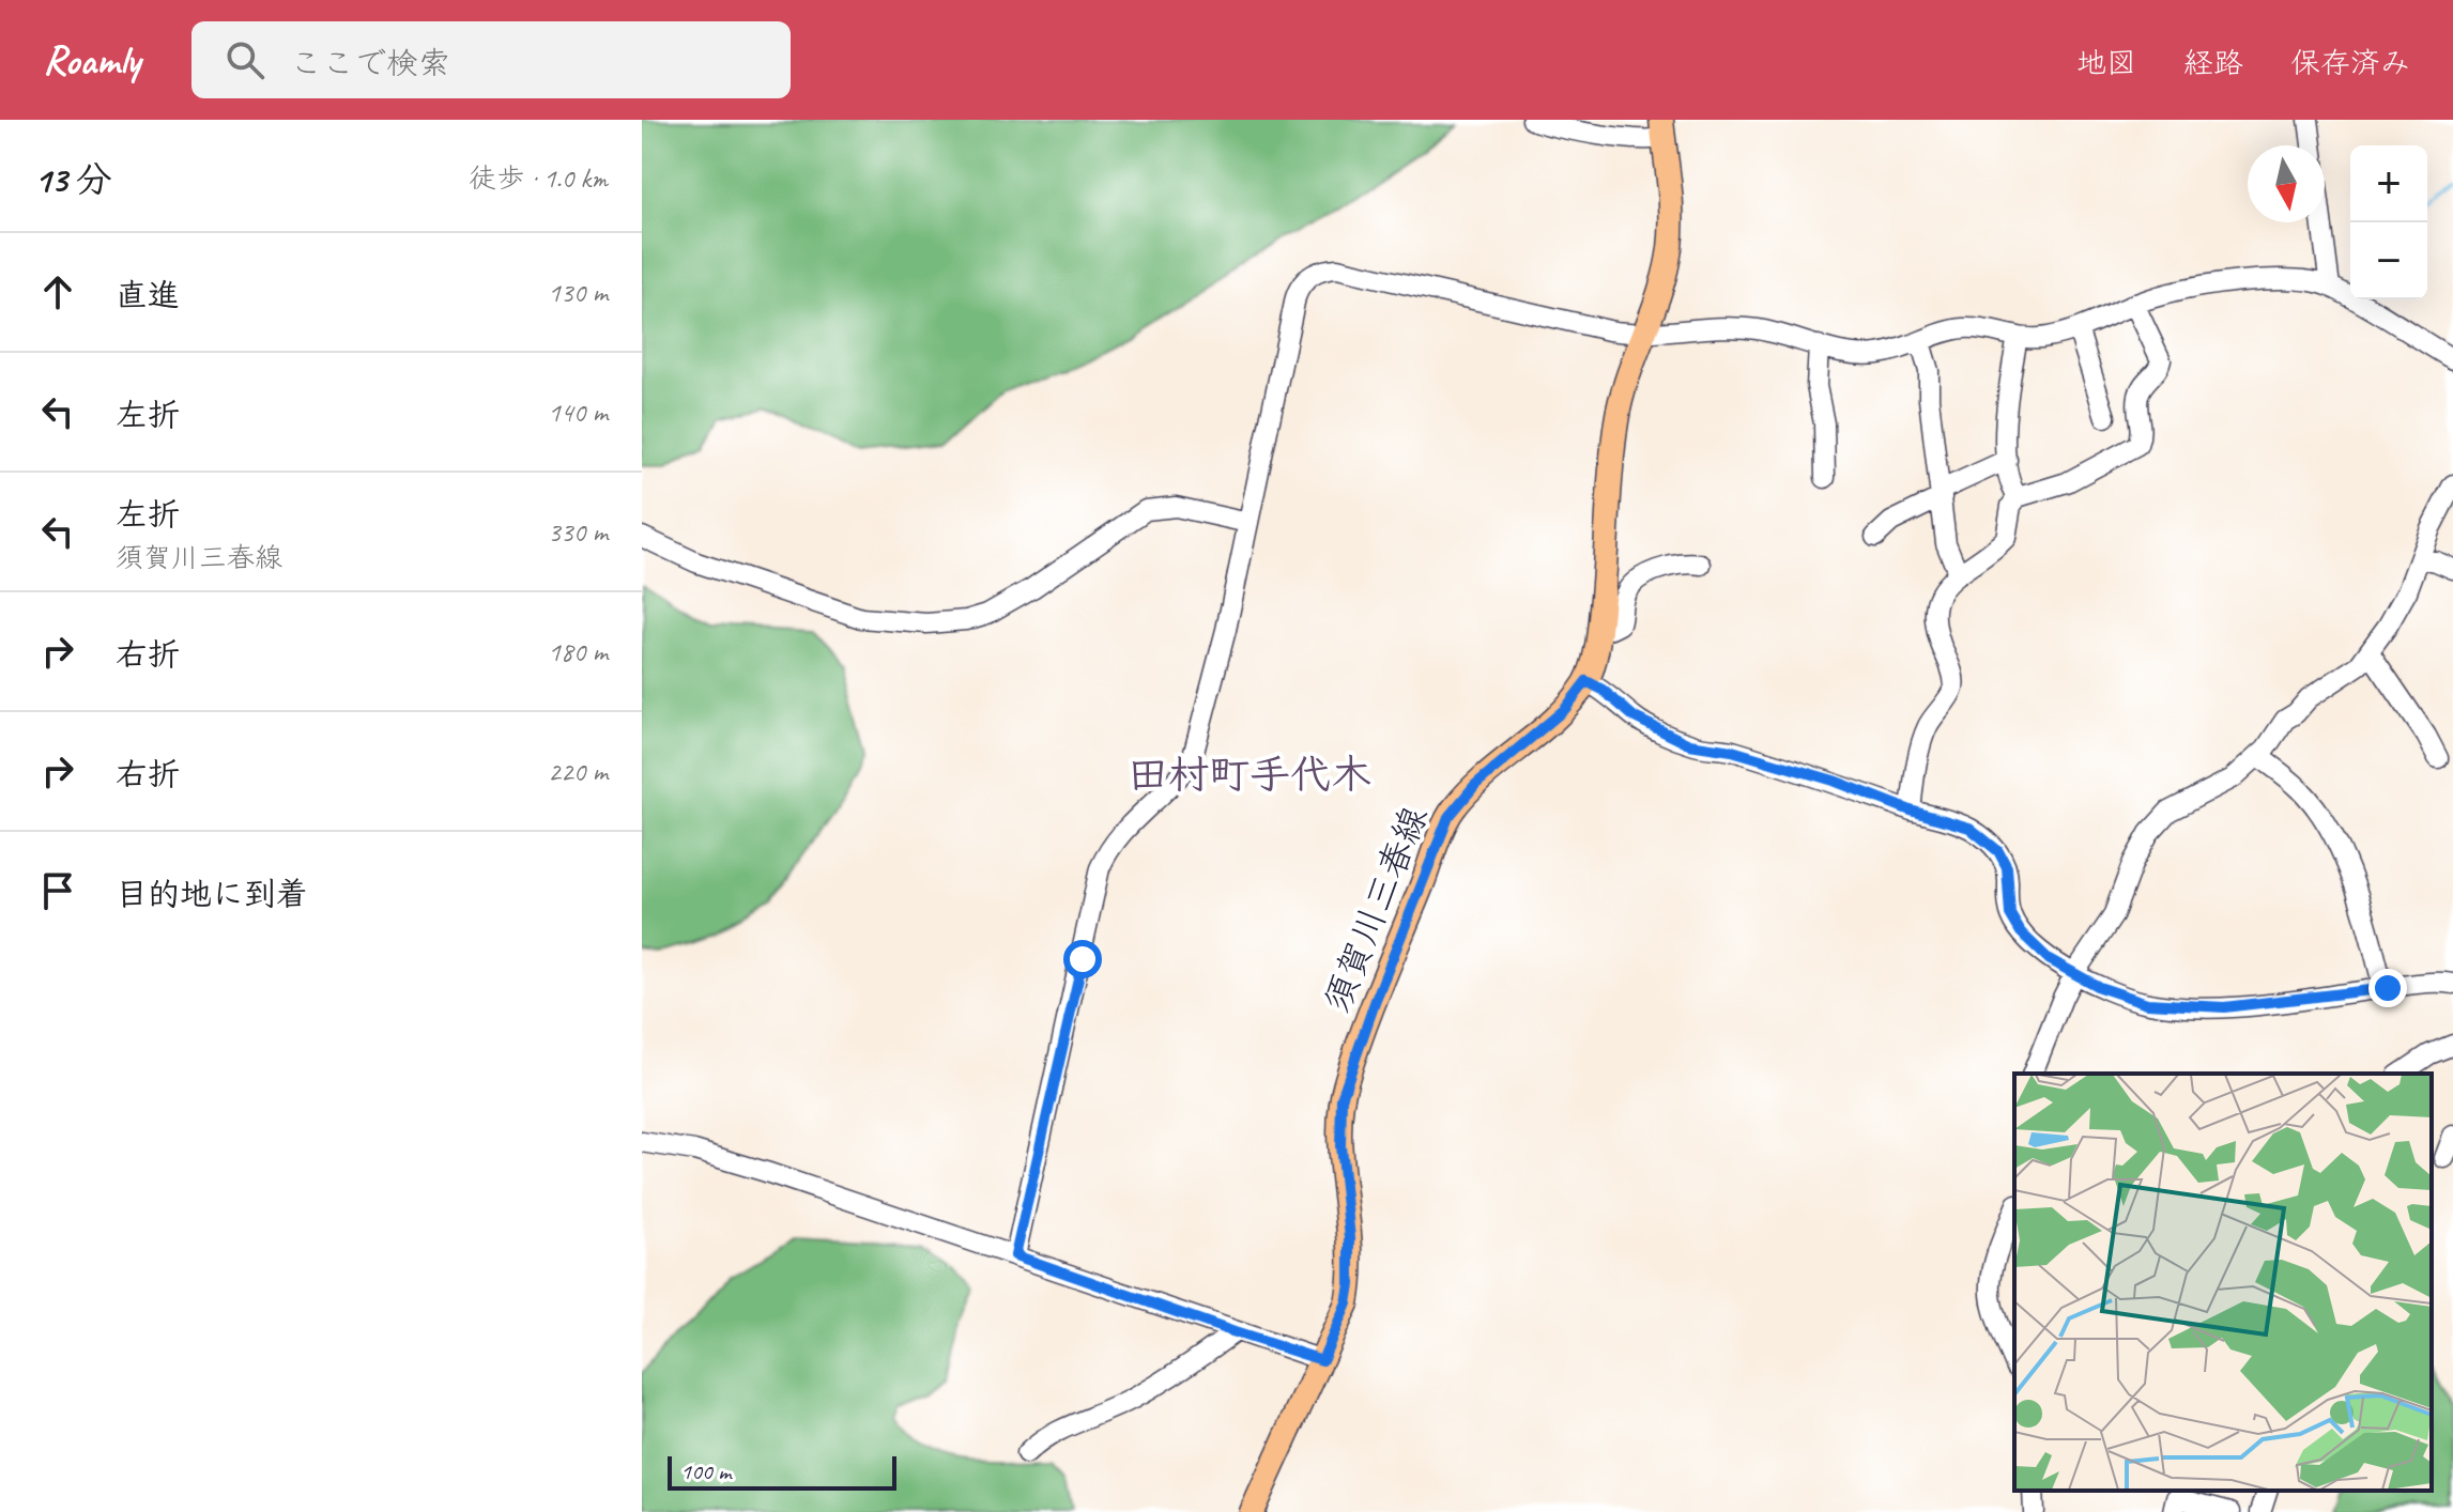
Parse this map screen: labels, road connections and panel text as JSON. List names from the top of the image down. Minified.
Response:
{"streets":{"main road":["須賀川三春線"]},"districts":["田村町手代木"],"scale_bar":"100 m","north":"bottom","page":{"header":"Roamly","search":"ここで検索","nav":["地図","経路","保存済み"],"heading":["13 分","徒歩 · 1.0 km"],"map_buttons":["+","−"],"list":[["直進","130 m"],["左折","140 m"],["左折","須賀川三春線","330 m"],["右折","180 m"],["右折","220 m"],"目的地に到着"],"scale":"100 m"}}
